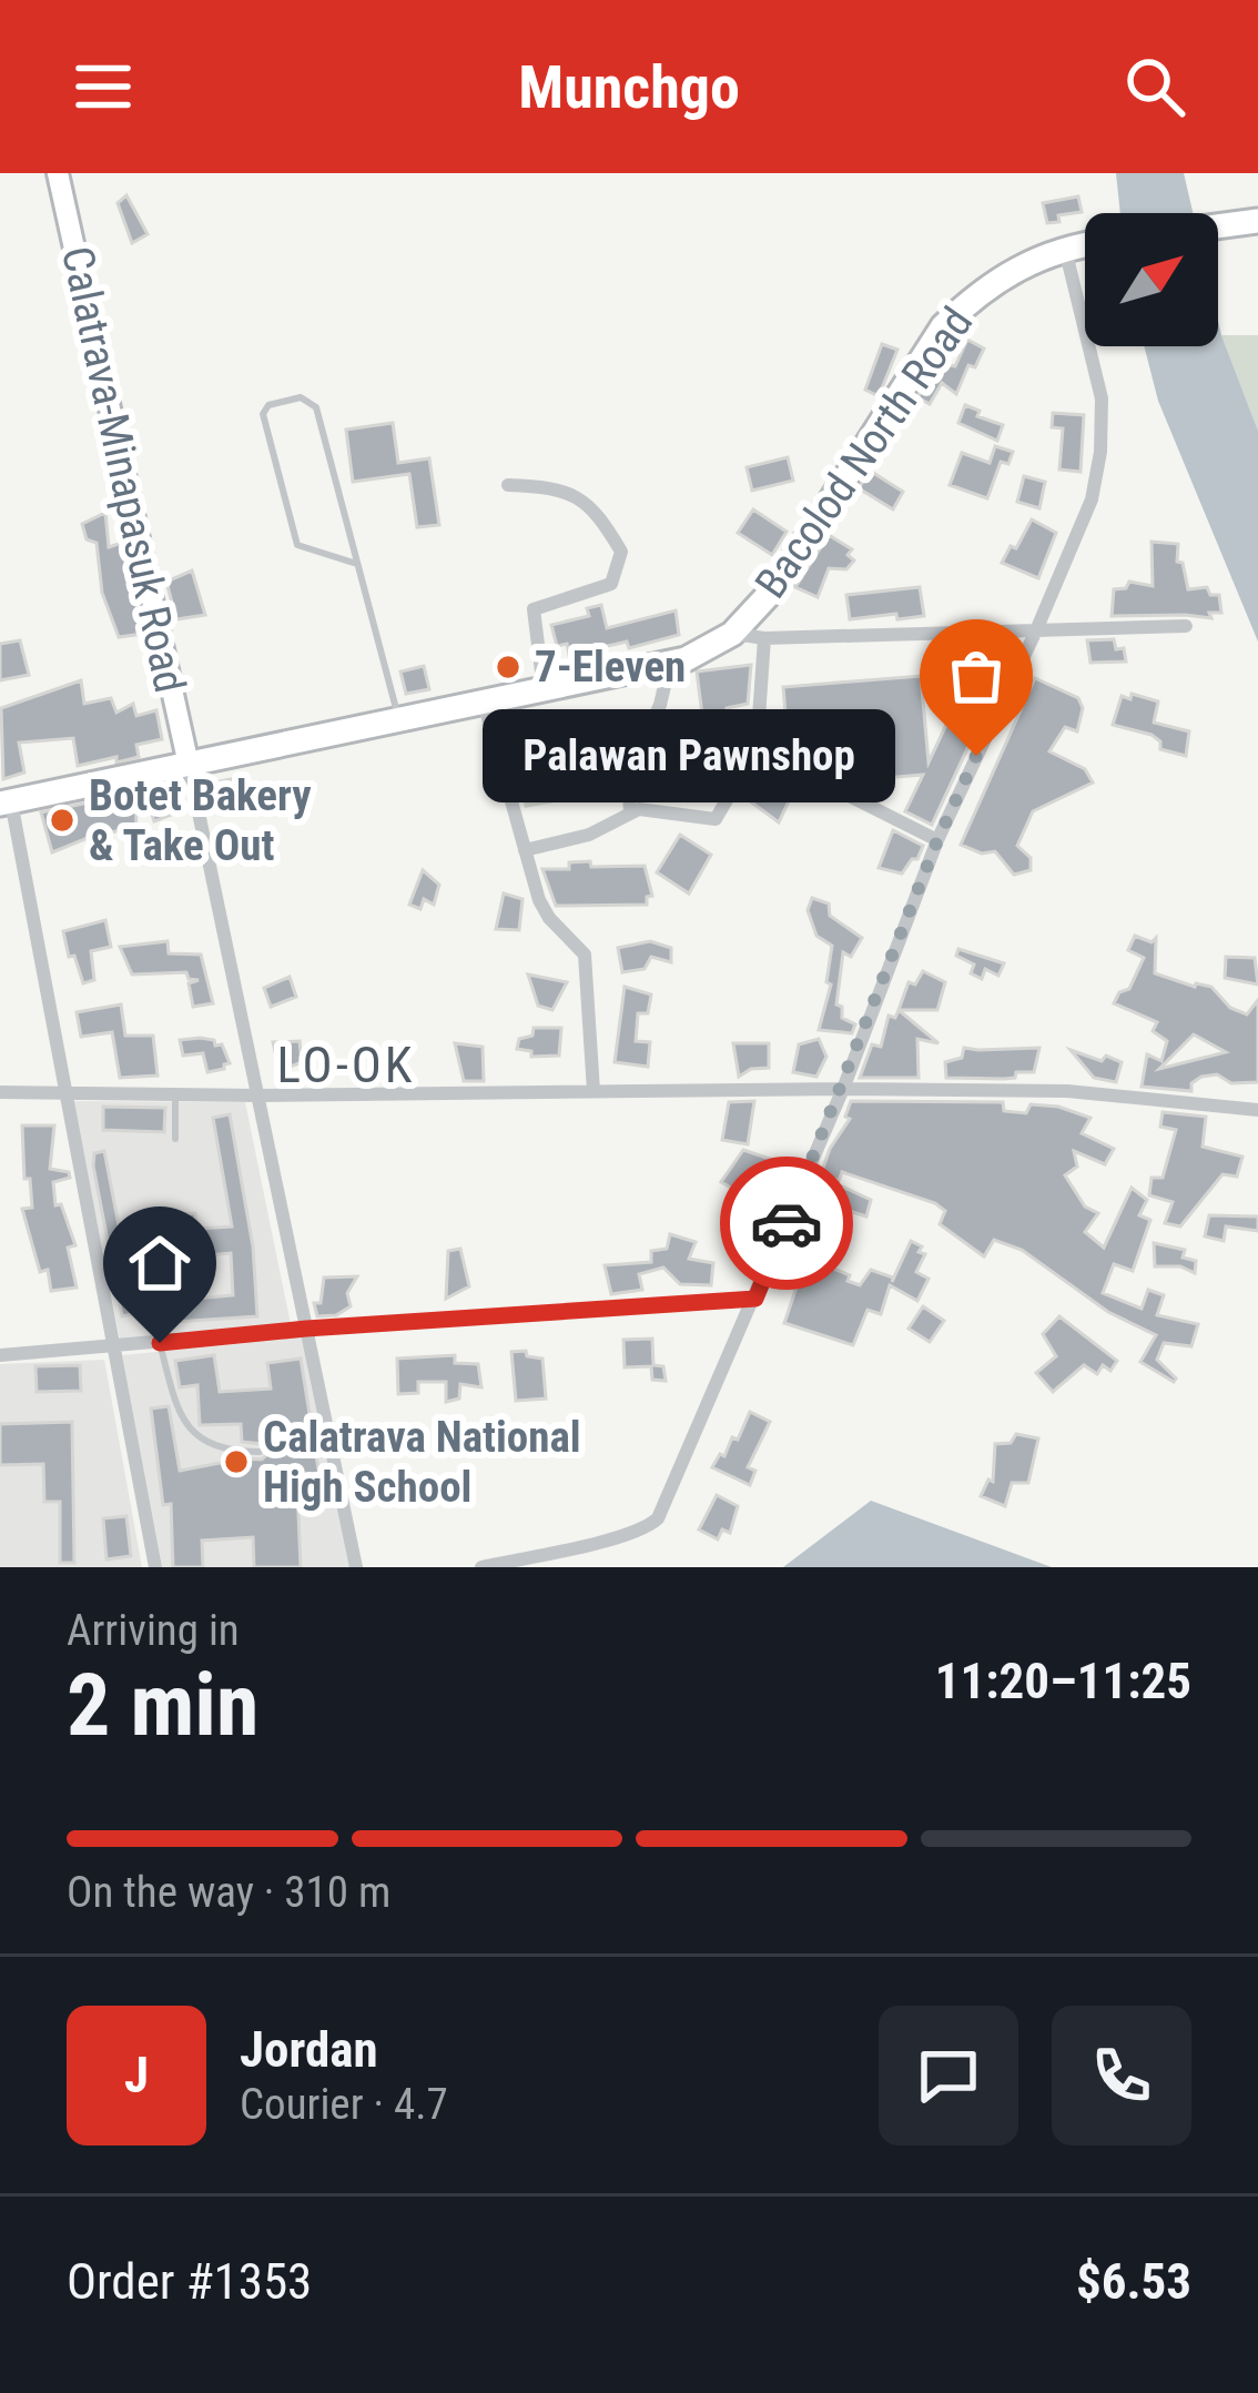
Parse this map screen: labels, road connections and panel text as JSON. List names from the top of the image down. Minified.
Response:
{"streets":{"highway":["Bacolod North Road"],"main road":["Calatrava-Minapasuk Road"]},"crossings":[["Bacolod North Road","Calatrava-Minapasuk Road"]],"districts":["LO-OK"],"places":["7-Eleven","Palawan Pawnshop","Botet Bakery & Take Out","Calatrava National High School"],"north":"top right","page":{"header":"Munchgo","bubble":"Palawan Pawnshop","heading":["2 min","Arriving in","11:20–11:25"],"panel":["Jordan","Courier · 4.7","Order #1353","$6.53"],"bar":"On the way · 310 m","round":"J"}}
